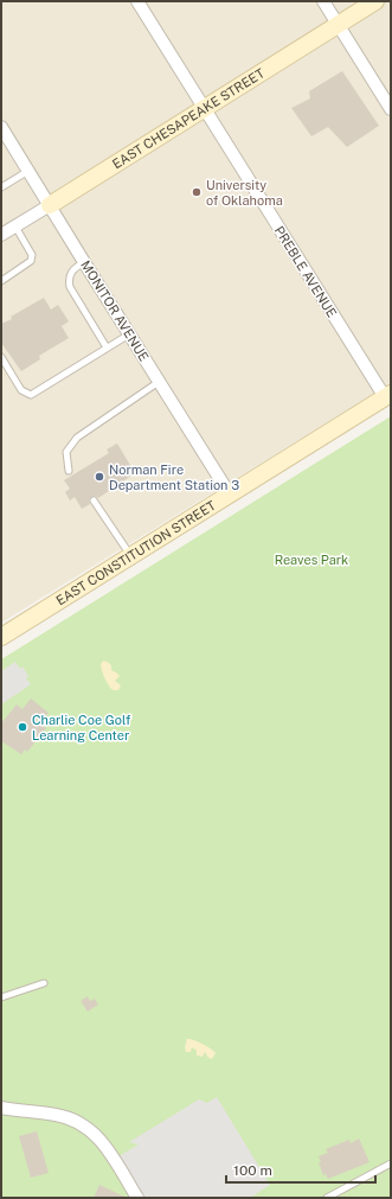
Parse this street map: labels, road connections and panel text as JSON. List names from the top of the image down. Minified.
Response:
{"streets":{"main road":["EAST CHESAPEAKE STREET","EAST CONSTITUTION STREET"],"street":["PREBLE AVENUE","MONITOR AVENUE"]},"crossings":[["EAST CHESAPEAKE STREET","PREBLE AVENUE"],["EAST CHESAPEAKE STREET","MONITOR AVENUE"],["PREBLE AVENUE","EAST CONSTITUTION STREET"],["MONITOR AVENUE","EAST CONSTITUTION STREET"]],"parks":["Reaves Park"],"places":["University of Oklahoma","Norman Fire Department Station 3","Charlie Coe Golf Learning Center"],"scale_bar":"100 m"}
